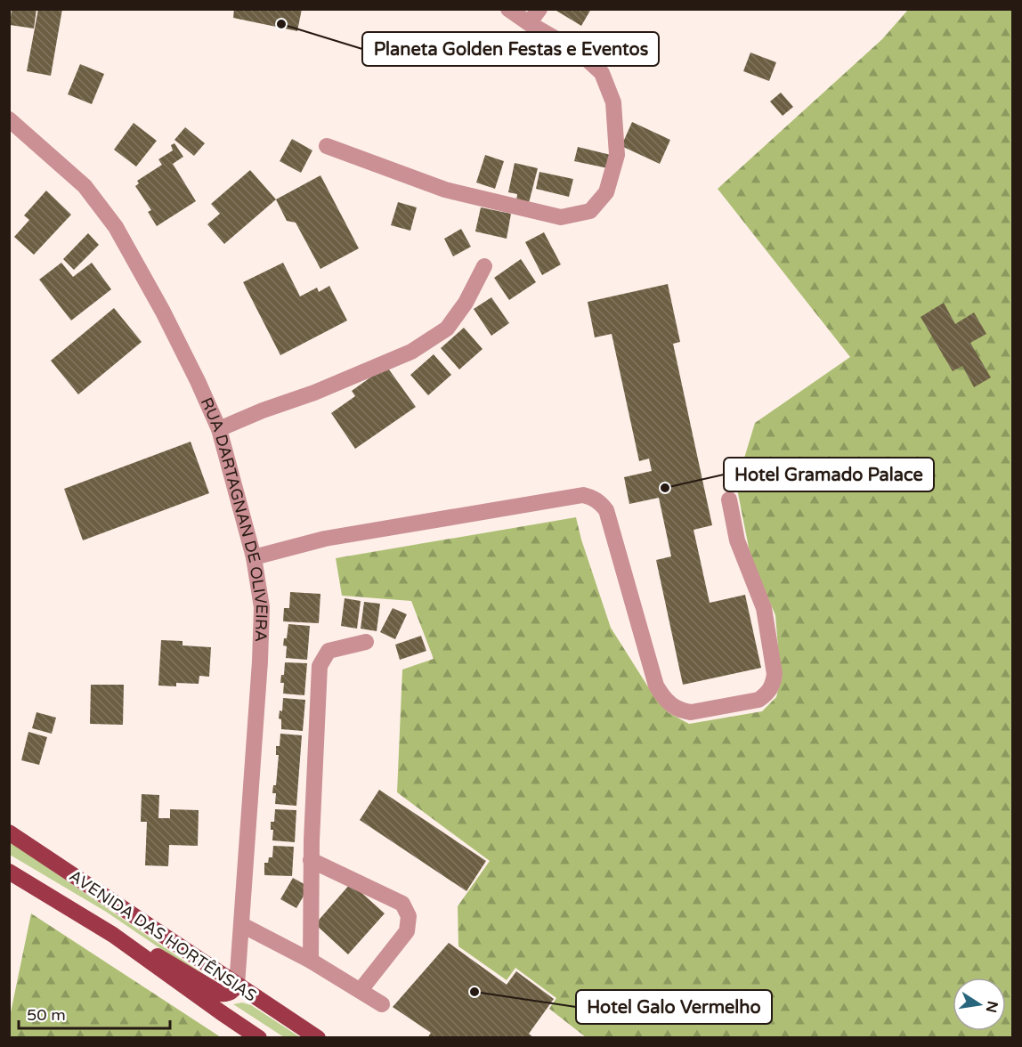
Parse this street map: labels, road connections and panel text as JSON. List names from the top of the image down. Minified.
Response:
{"streets":{"main road":["AVENIDA DAS HORTÊNSIAS"],"street":["RUA DARTAGNAN DE OLIVEIRA"]},"crossings":[["RUA DARTAGNAN DE OLIVEIRA","AVENIDA DAS HORTÊNSIAS"]],"places":["Planeta Golden Festas e Eventos","Hotel Gramado Palace","Hotel Galo Vermelho"],"scale_bar":"50 m","north":"right"}
